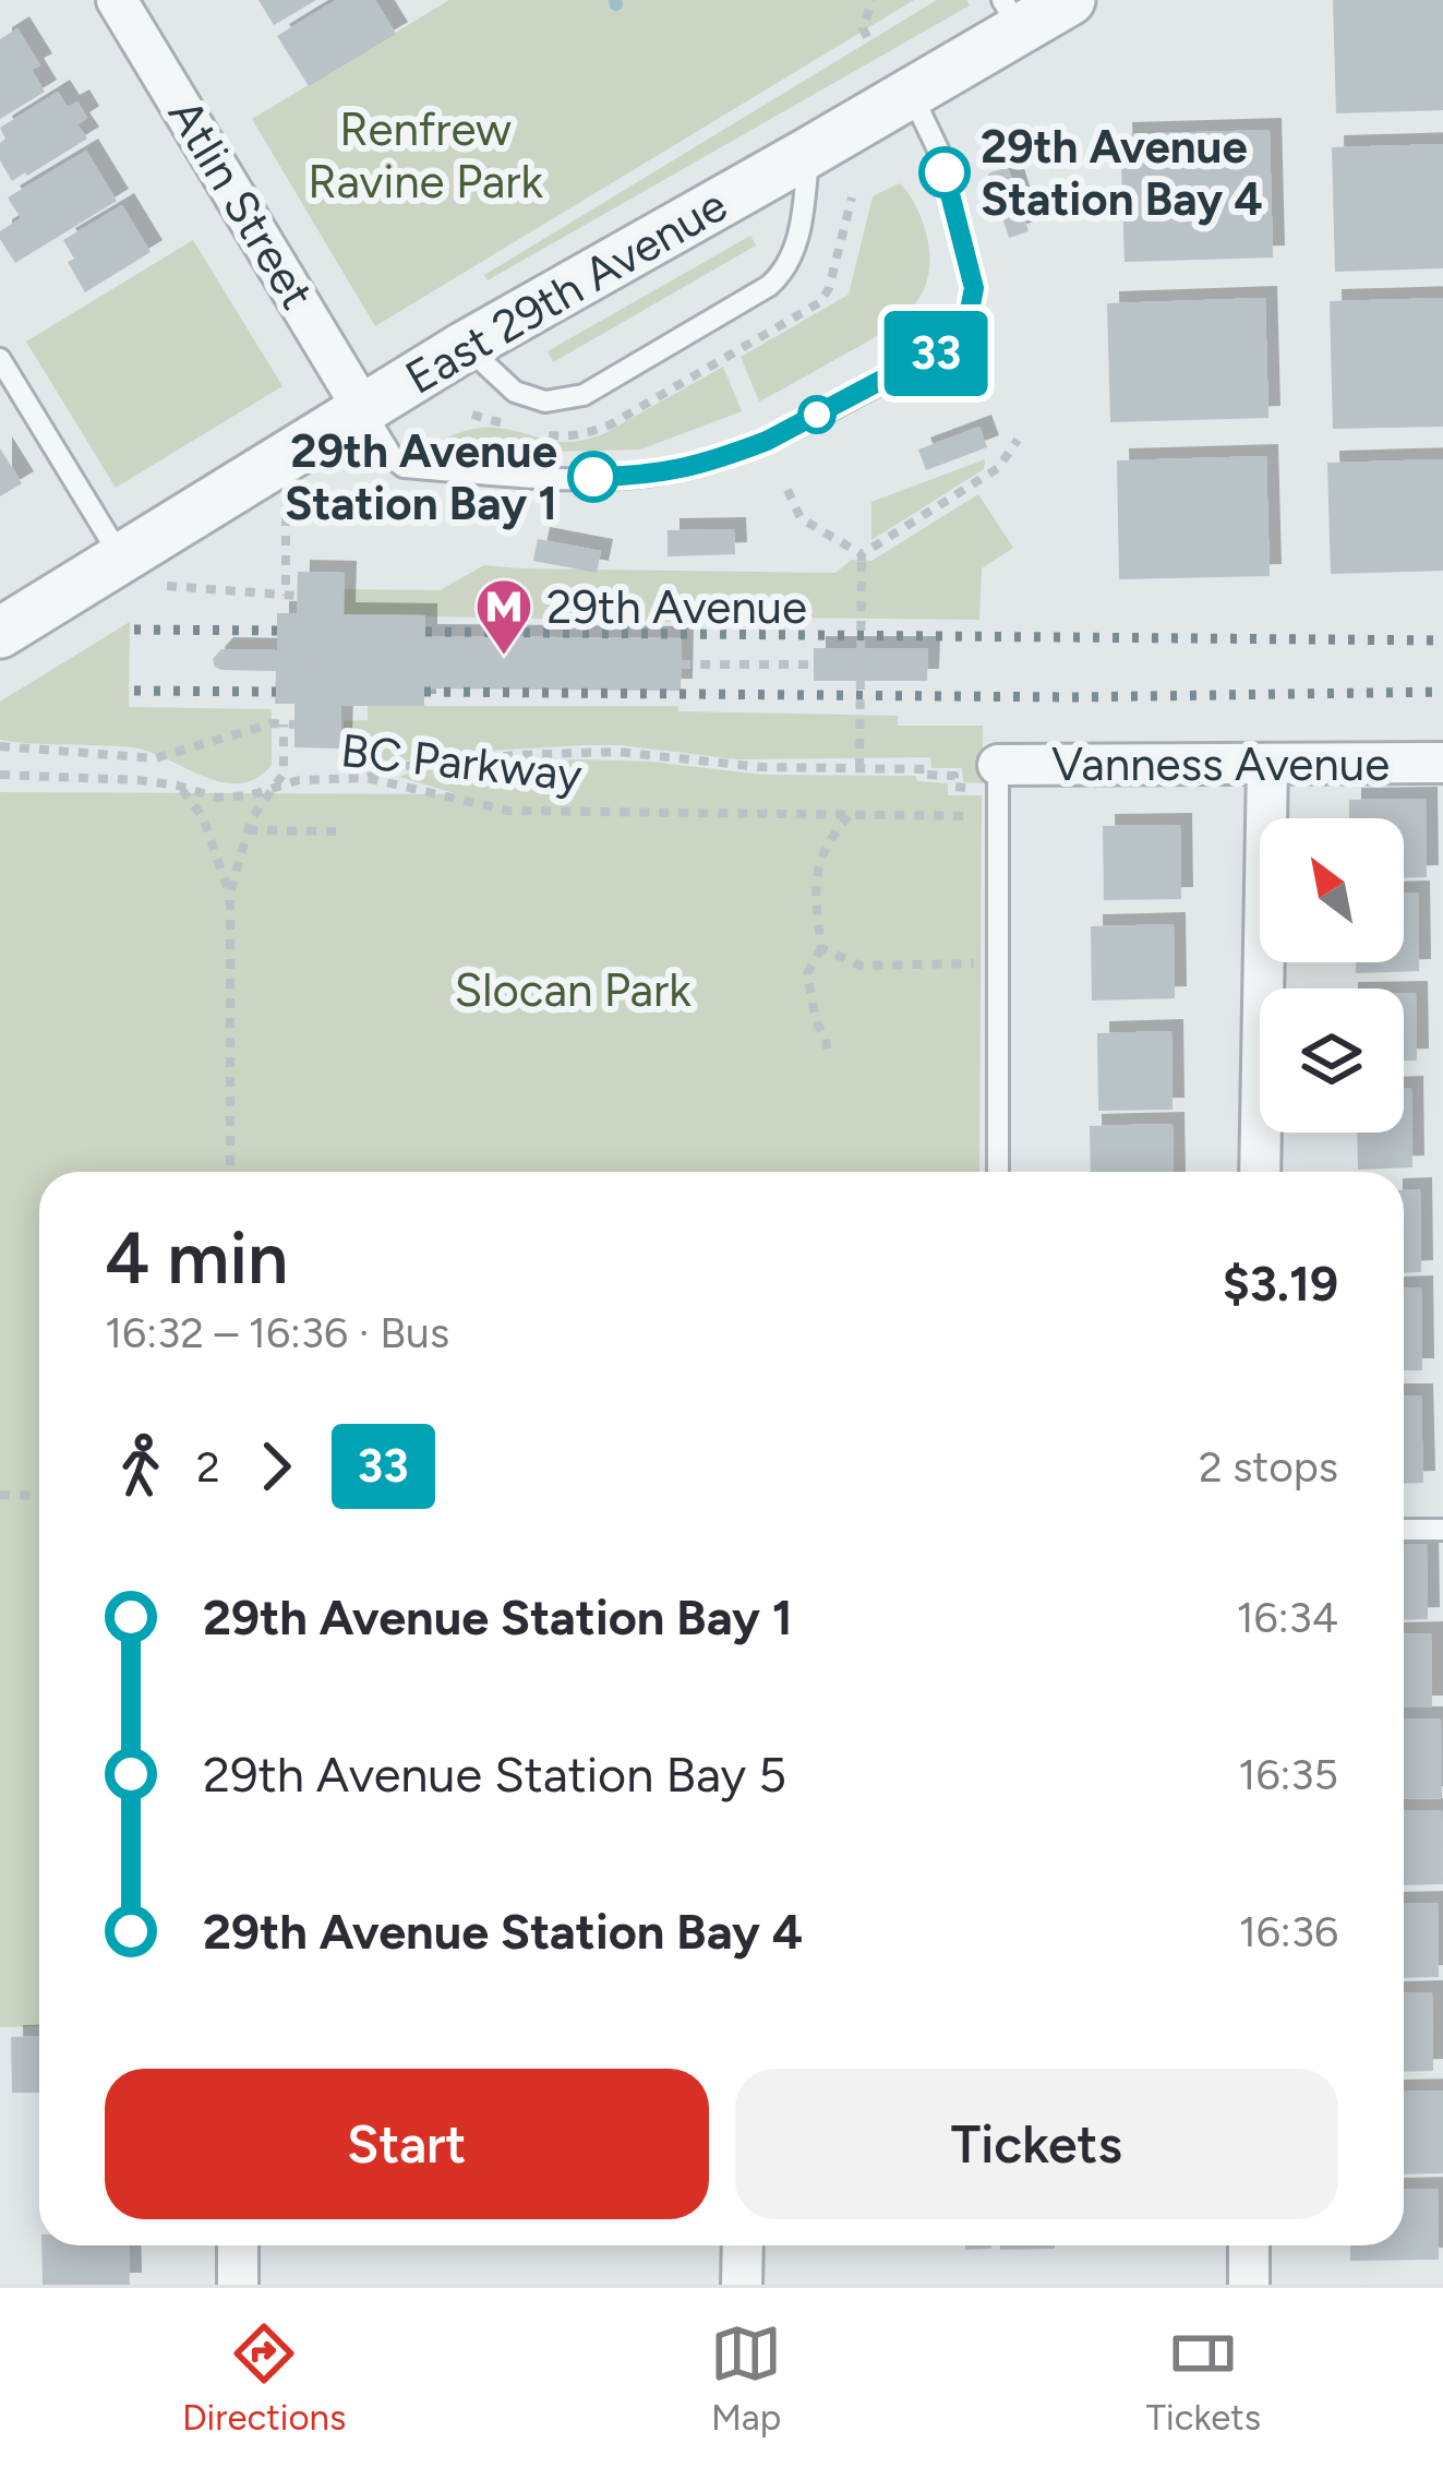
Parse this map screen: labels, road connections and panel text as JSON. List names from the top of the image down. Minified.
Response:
{"streets":{"street":["Atlin Street","East 29th Avenue","Vanness Avenue"],"path":["BC Parkway"]},"crossings":[["Atlin Street","East 29th Avenue"]],"parks":["Renfrew Ravine Park","Slocan Park"],"places":{"other":["29th Avenue Station Bay 4","29th Avenue Station Bay 1"],"metro station":["29th Avenue"]},"lines":["bus line 33"],"north":"top left","page":{"on_map":"33","heading":["4 min","16:32 – 16:36 · Bus","$3.19"],"legs":["2","33","2 stops"],"list":[{"name":"29th Avenue Station Bay 1","value":"16:34"},{"name":"29th Avenue Station Bay 5","value":"16:35"},{"name":"29th Avenue Station Bay 4","value":"16:36"}],"buttons":["Start","Tickets"],"tabs":["Directions","Map","Tickets"]}}
